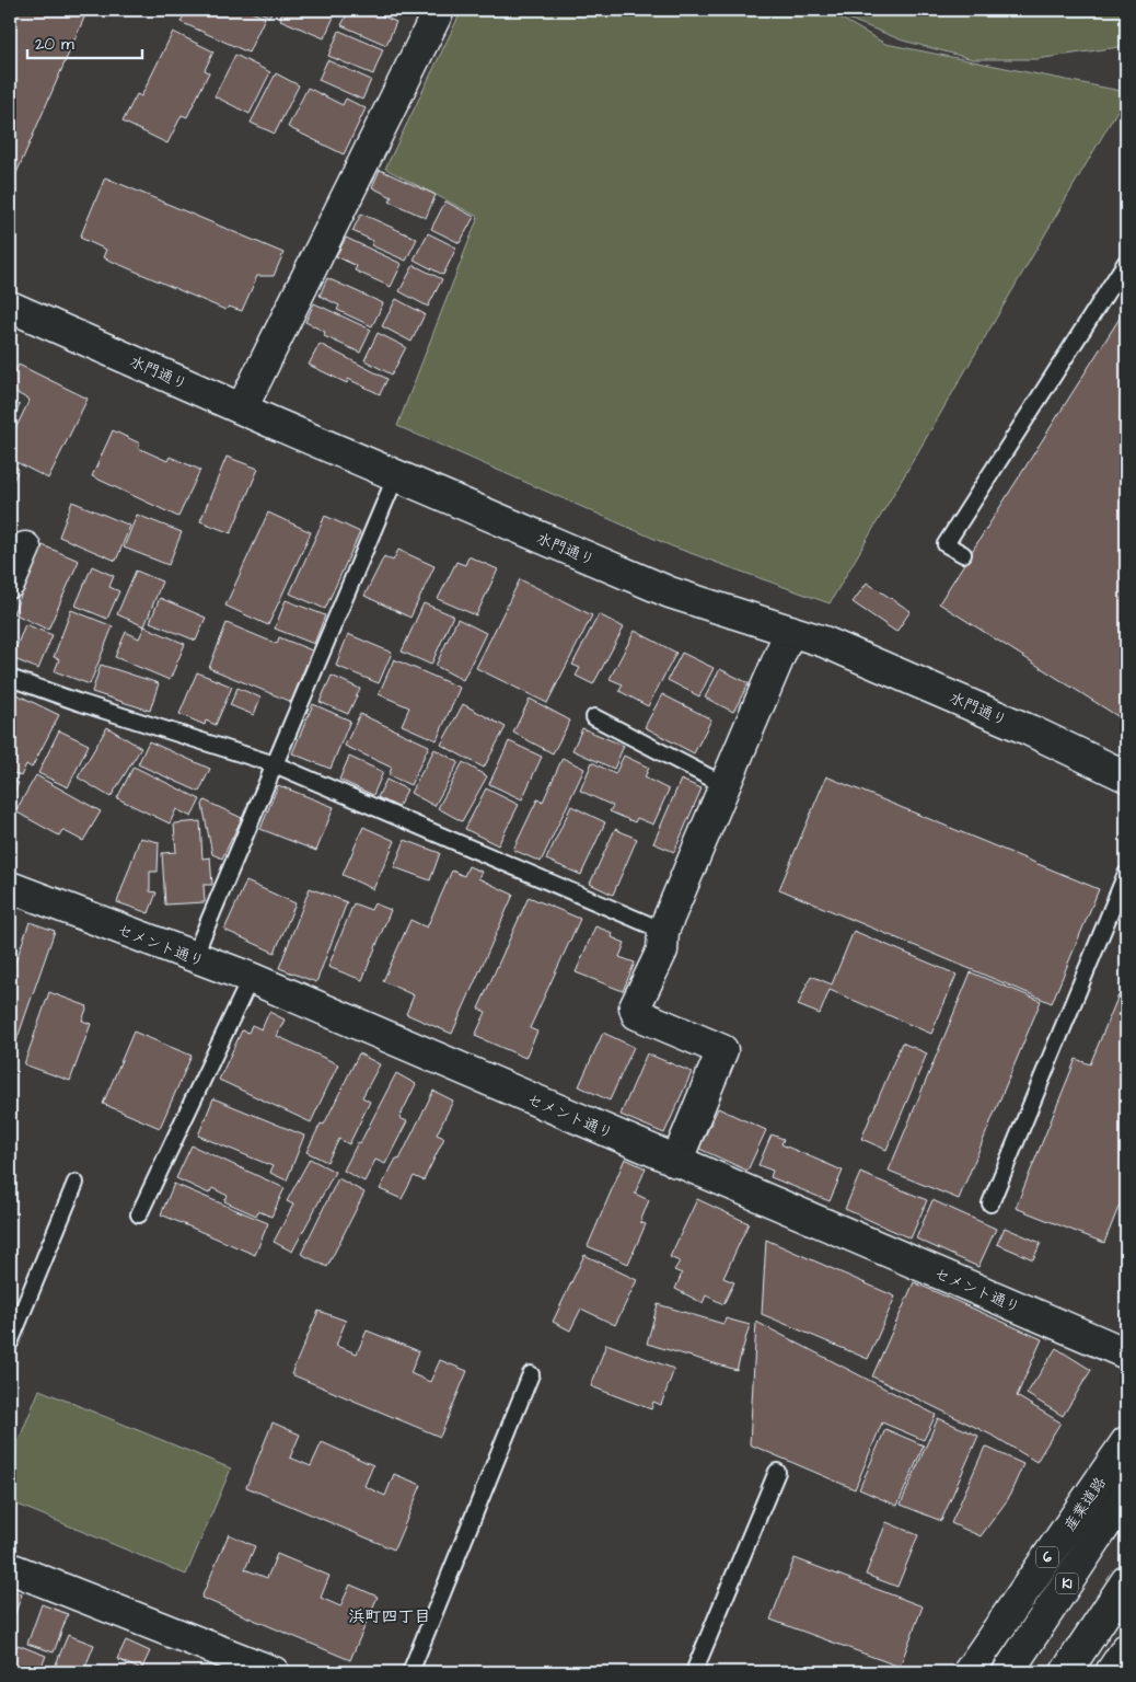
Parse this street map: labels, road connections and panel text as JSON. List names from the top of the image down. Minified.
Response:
{"streets":{"main road":["水門通り","セメント通り","産業道路","6","K1"]},"districts":["浜町四丁目"],"scale_bar":"20 m"}
